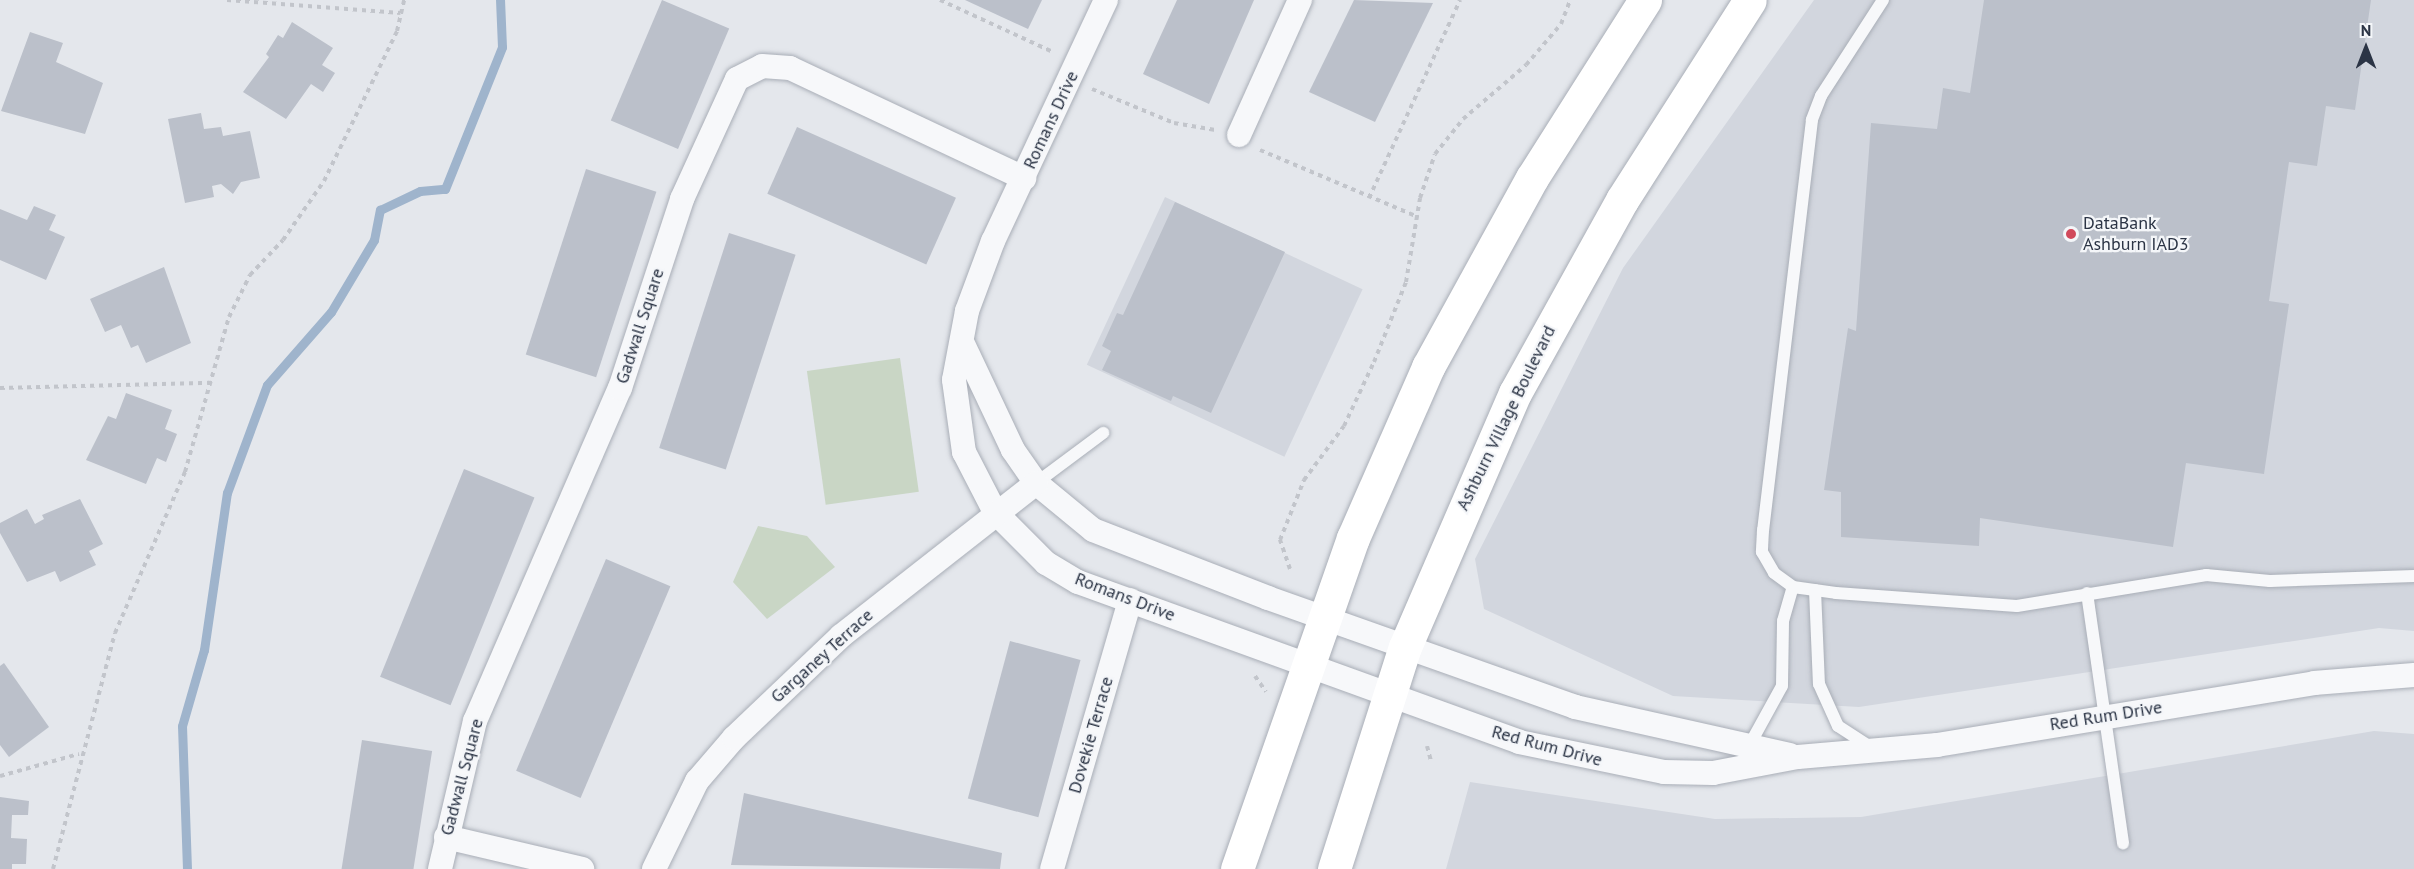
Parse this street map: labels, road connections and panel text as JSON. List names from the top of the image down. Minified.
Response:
{"streets":{"main road":["Ashburn Village Boulevard"],"street":["Romans Drive","Gadwall Square","Garganey Terrace","Red Rum Drive","Dovekie Terrace"]},"crossings":[["Romans Drive","Gadwall Square"],["Romans Drive","Garganey Terrace"],["Romans Drive","Red Rum Drive"],["Romans Drive","Dovekie Terrace"],["Ashburn Village Boulevard","Red Rum Drive"]],"places":["DataBank Ashburn IAD3"],"north":"top"}
